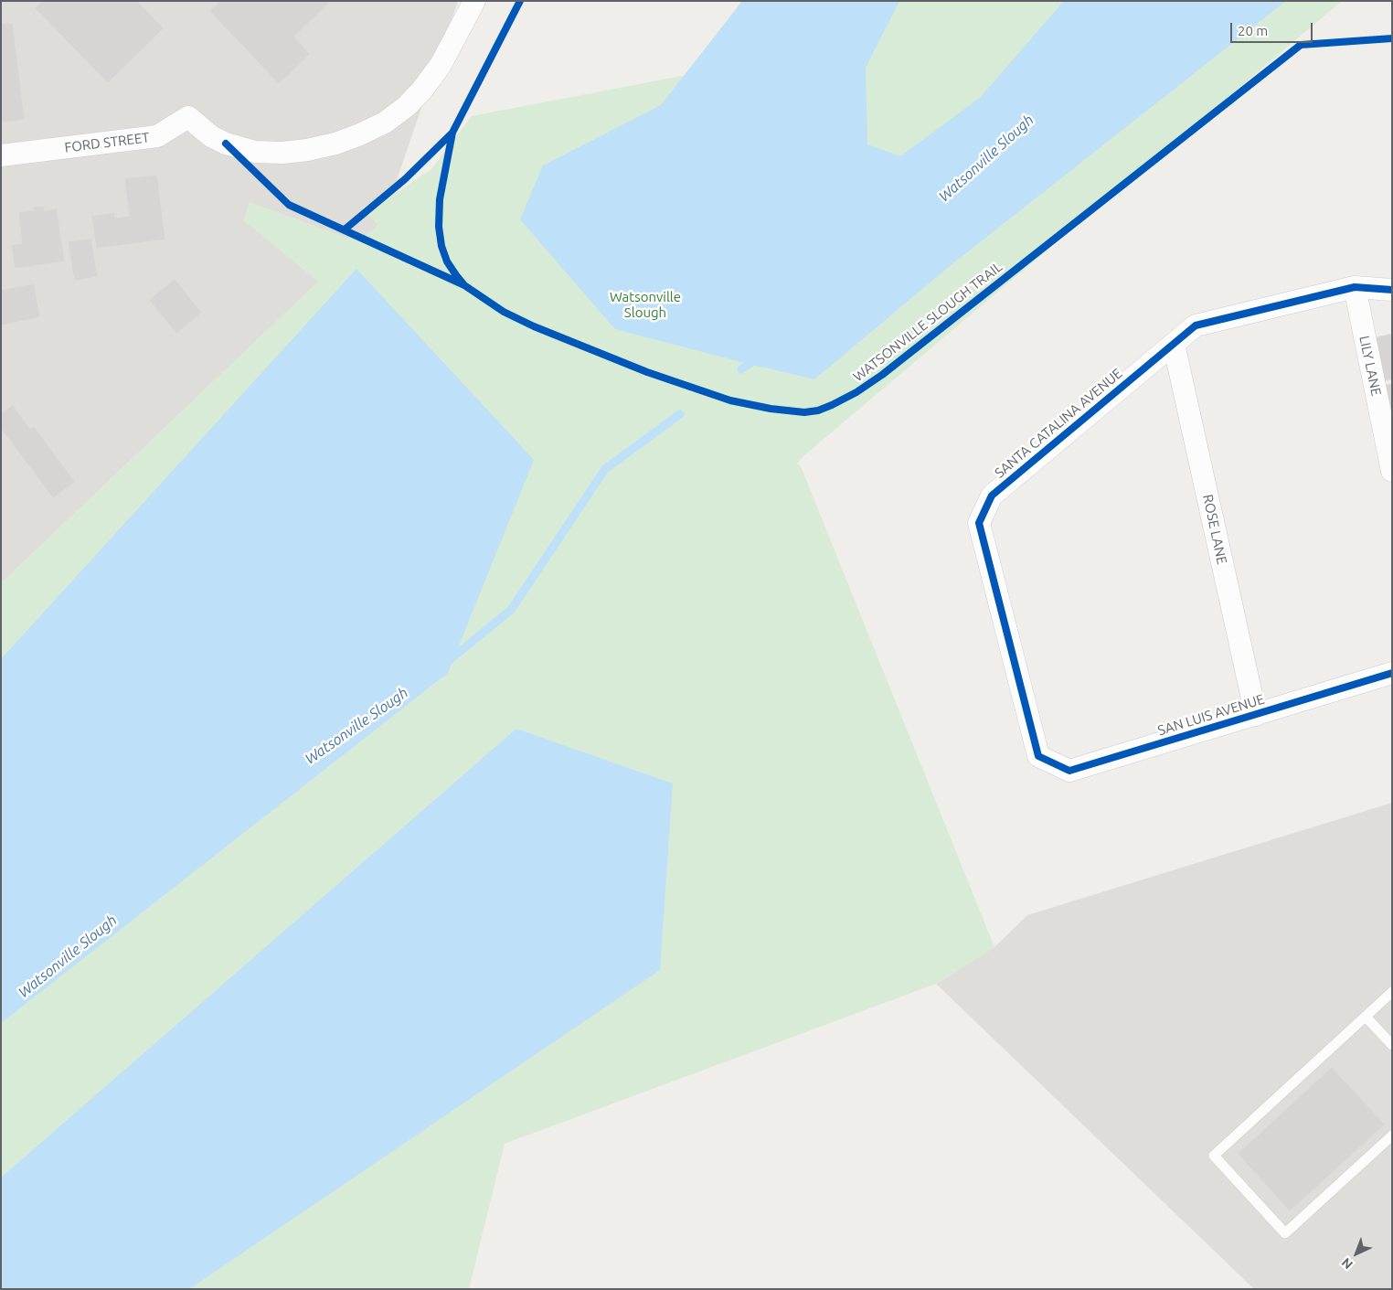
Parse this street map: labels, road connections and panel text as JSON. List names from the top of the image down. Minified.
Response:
{"streets":{"street":["FORD STREET","LILY LANE","SANTA CATALINA AVENUE","ROSE LANE","SAN LUIS AVENUE"],"cycle path":["WATSONVILLE SLOUGH TRAIL"]},"crossings":[["LILY LANE","SANTA CATALINA AVENUE"],["SANTA CATALINA AVENUE","ROSE LANE"],["SANTA CATALINA AVENUE","SAN LUIS AVENUE"],["ROSE LANE","SAN LUIS AVENUE"]],"water":["Watsonville Slough"],"parks":["Watsonville Slough"],"scale_bar":"20 m","north":"bottom left"}
